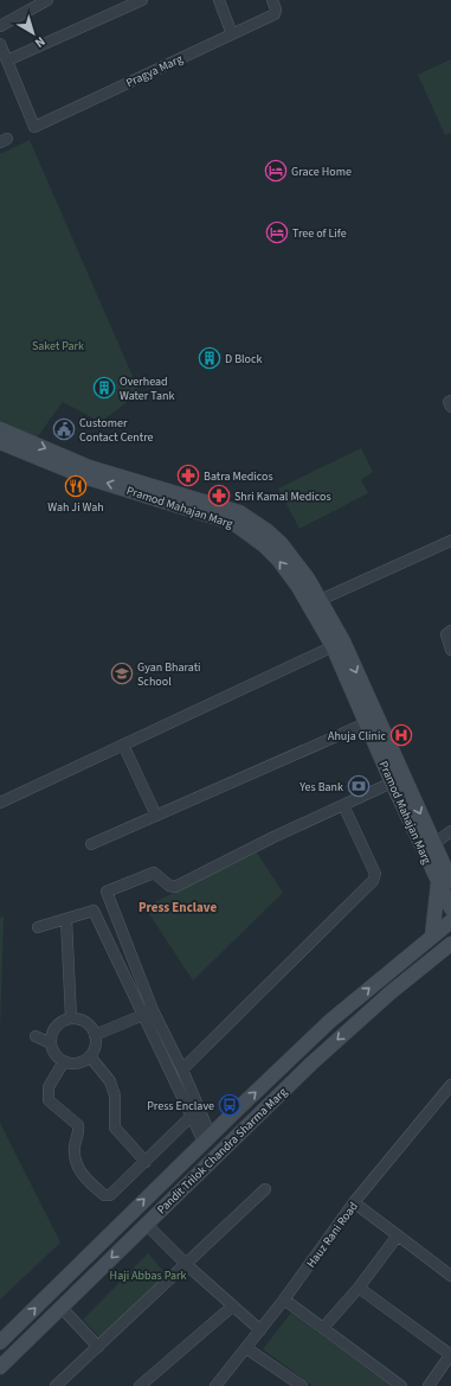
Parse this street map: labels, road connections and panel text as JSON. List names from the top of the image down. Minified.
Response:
{"streets":{"street":["Pragya Marg","Pramod Mahajan Marg","Pandit Trilok Chandra Sharma Marg","Hauz Rani Road"]},"districts":["Press Enclave"],"parks":["Saket Park","Haji Abbas Park"],"places":{"hotel":["Grace Home","Tree of Life"],"building":["D Block","Overhead Water Tank"],"public building":["Customer Contact Centre"],"pharmacy":["Batra Medicos","Shri Kamal Medicos"],"restaurant":["Wah Ji Wah"],"school or university":["Gyan Bharati School"],"hospital":["Ahuja Clinic"],"bank":["Yes Bank"],"bus stop":["Press Enclave"]},"north":"bottom right"}
